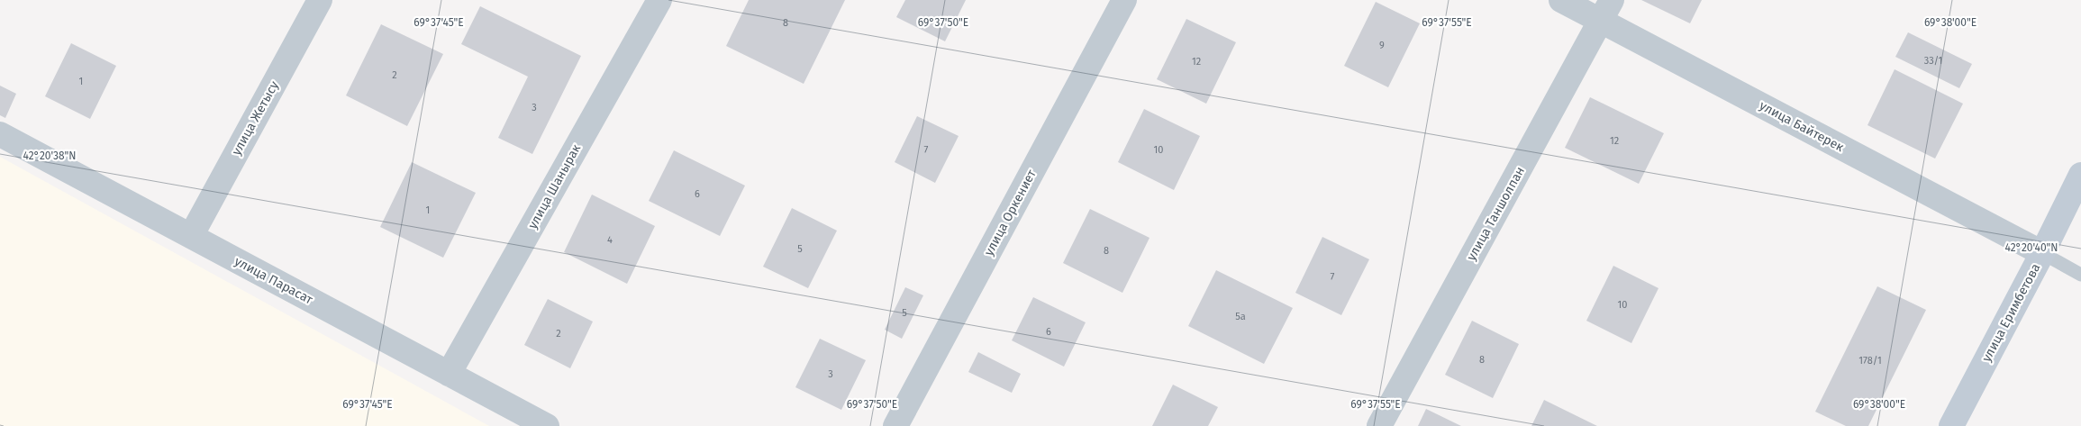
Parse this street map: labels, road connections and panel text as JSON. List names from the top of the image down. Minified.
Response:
{"streets":{"main road":["улица Еримбетова"],"street":["улица Жетысу","улица Байтерек","улица Шанырак","улица Оркениет","улица Таншолпан","улица Парасат"]},"crossings":[["улица Жетысу","улица Парасат"],["улица Байтерек","улица Таншолпан"],["улица Байтерек","улица Еримбетова"],["улица Шанырак","улица Парасат"]],"house_numbers":["8","9","33/1","12","2","1","3","12","7","10","6","1","4","5","8","7","10","5","5а","6","2","8","178/1","3"],"coordinates":["69°37'45\"E","69°37'50\"E","69°37'55\"E","69°38'00\"E","42°20'38\"N","42°20'40\"N"]}
